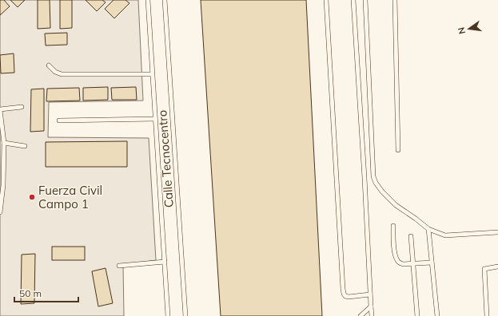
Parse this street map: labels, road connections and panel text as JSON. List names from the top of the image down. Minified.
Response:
{"streets":{"lane":["Calle Tecnocentro"]},"places":["Fuerza Civil Campo 1"],"scale_bar":"50 m","north":"left"}
